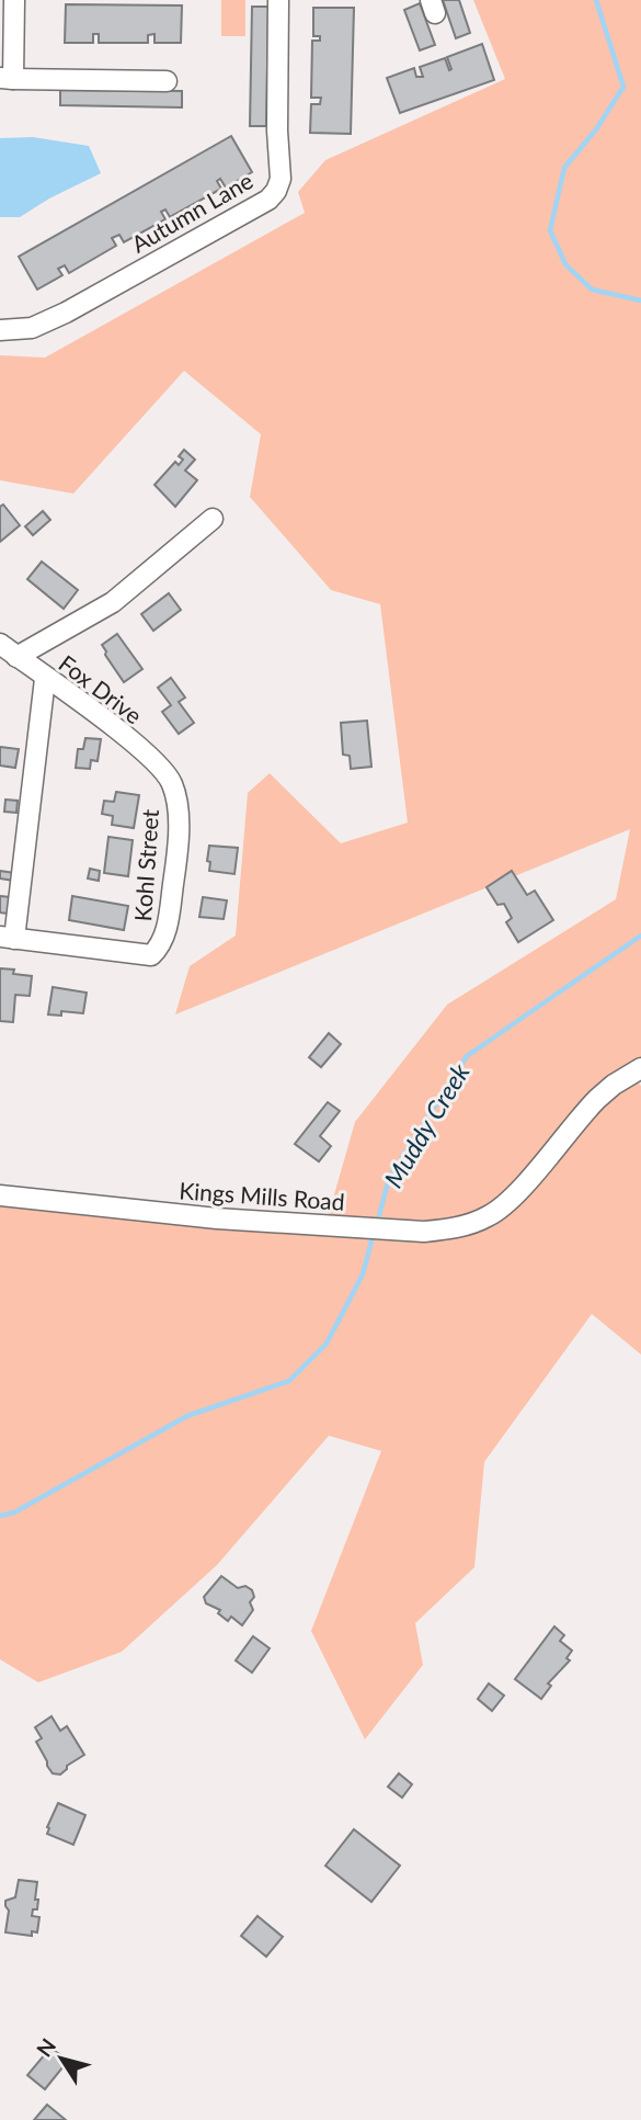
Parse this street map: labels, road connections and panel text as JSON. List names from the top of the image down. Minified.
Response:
{"streets":{"street":["Autumn Lane","Fox Drive","Kohl Street","Kings Mills Road"]},"crossings":[["Fox Drive","Kohl Street"]],"water":["Muddy Creek"],"north":"top left"}
